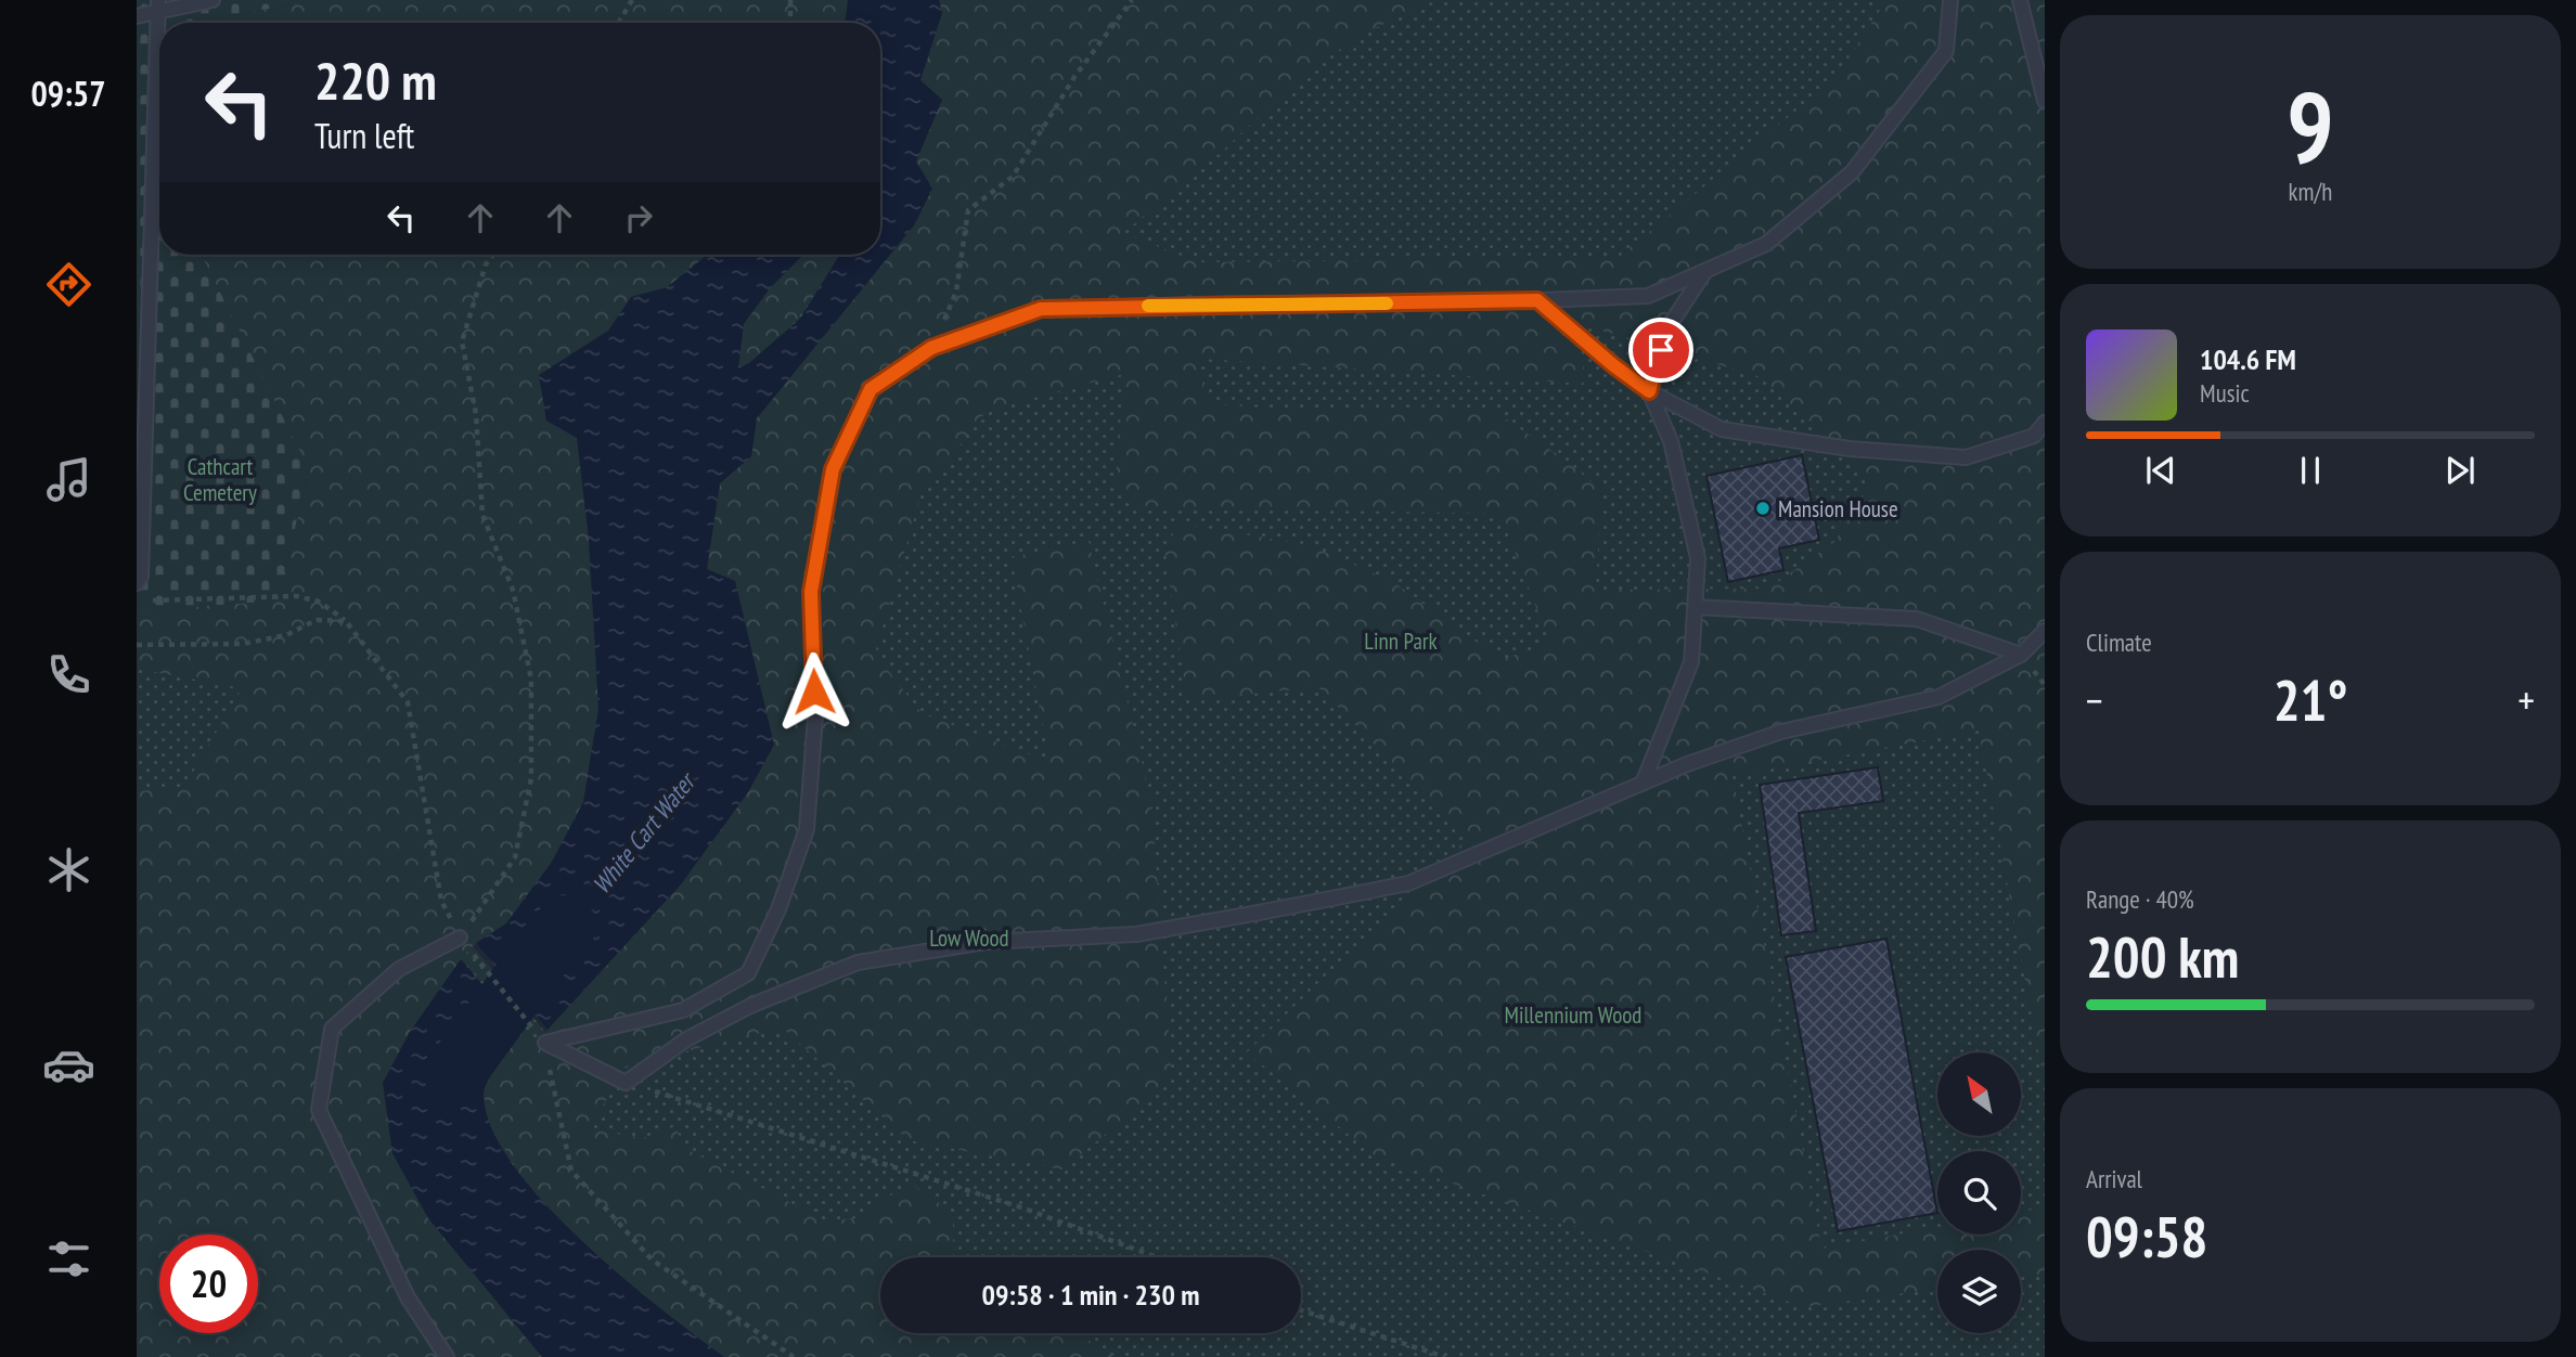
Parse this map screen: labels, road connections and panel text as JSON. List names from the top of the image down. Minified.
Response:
{"water":["White Cart Water"],"parks":["Cathcart Cemetery","Linn Park","Low Wood","Millennium Wood"],"places":["Mansion House"],"north":"top left","page":{"tabs":"09:57","tile":[["9","km/h"],"Climate",["Range · 40%","200 km"],["Arrival","09:58"]],"turn":["220 m","Turn left"],"song":["104.6 FM","Music"],"heat":["−","21°","+"],"limit":"20","trip":"09:58 · 1 min · 230 m"}}
